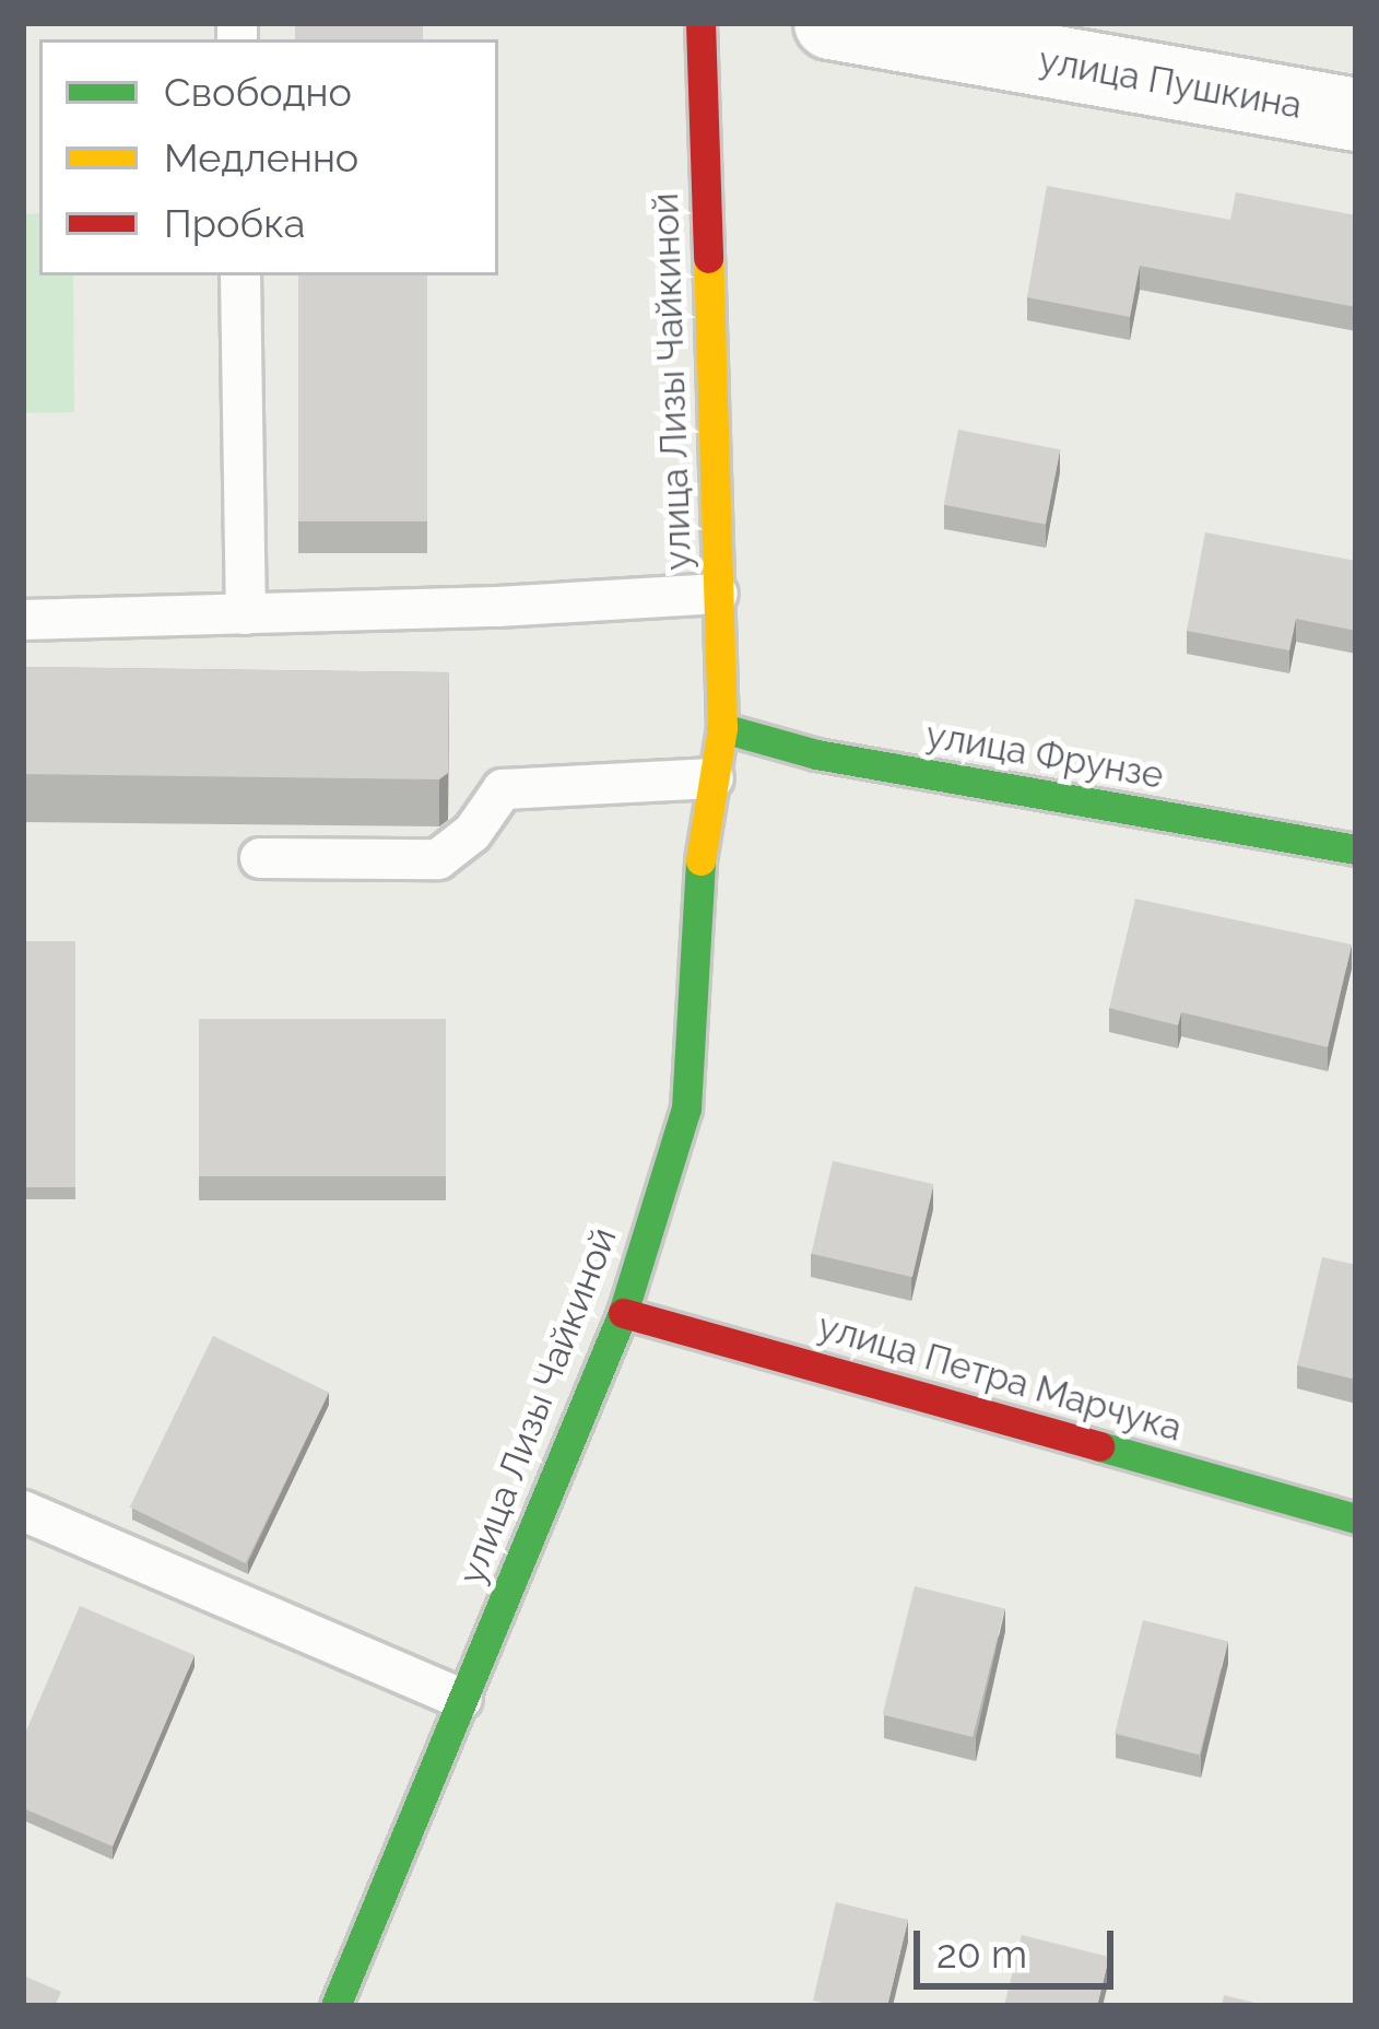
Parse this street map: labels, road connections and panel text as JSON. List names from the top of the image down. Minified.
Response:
{"streets":{"street":["улица Пушкина","улица Лизы Чайкиной","улица Фрунзе","улица Петра Марчука"]},"crossings":[["улица Лизы Чайкиной","улица Фрунзе"],["улица Лизы Чайкиной","улица Петра Марчука"]],"legend":["Свободно","Медленно","Пробка"],"scale_bar":"20 m"}
